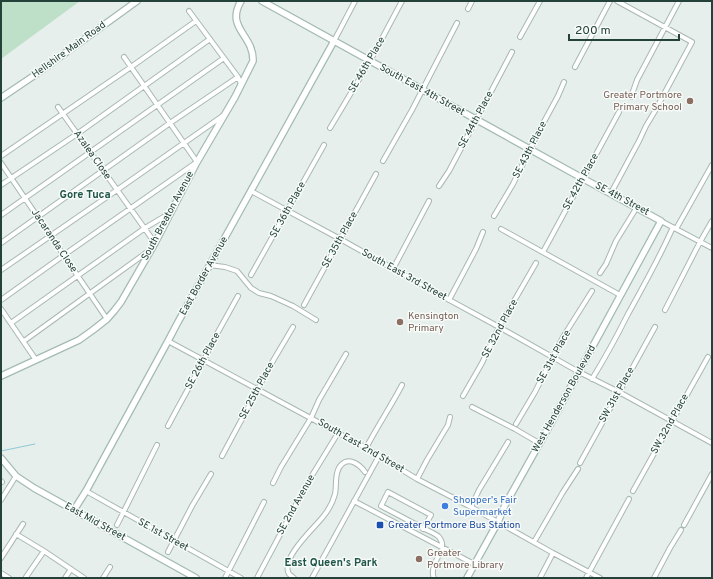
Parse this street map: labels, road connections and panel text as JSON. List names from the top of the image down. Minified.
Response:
{"streets":{"street":["Hellshire Main Road","SE 46th Place","South East 4th Street","SE 44th Place","SE 43th Place","Azalea Close","SE 42th Place","SE 4th Street","SE 36th Place","South Breaton Avenue","SE 35th Place","Jacaranda Close","South East 3rd Street","East Border Avenue","SE 32nd Place","SE 31st Place","SE 26th Place","SE 25th Place","SW 31st Place","West Henderson Boulevard","SW 32nd Place","South East 2nd Street","SE 2nd Avenue","East Mid Street","SE 1st Street"]},"crossings":[["SE 46th Place","South East 4th Street"],["South East 4th Street","SE 44th Place"],["South East 4th Street","SE 43th Place"],["South East 4th Street","SE 42th Place"],["South East 4th Street","SE 4th Street"],["South East 4th Street","East Border Avenue"],["Azalea Close","South Breaton Avenue"],["SE 42th Place","SE 4th Street"],["SE 4th Street","West Henderson Boulevard"],["SE 36th Place","South East 3rd Street"],["South Breaton Avenue","Jacaranda Close"],["SE 35th Place","South East 3rd Street"],["South East 3rd Street","East Border Avenue"],["South East 3rd Street","SE 32nd Place"],["South East 3rd Street","SE 31st Place"],["South East 3rd Street","SW 31st Place"],["South East 3rd Street","West Henderson Boulevard"],["South East 3rd Street","SW 32nd Place"],["East Border Avenue","South East 2nd Street"],["East Border Avenue","East Mid Street"],["East Border Avenue","SE 1st Street"],["SE 26th Place","South East 2nd Street"],["SE 25th Place","South East 2nd Street"],["West Henderson Boulevard","South East 2nd Street"],["South East 2nd Street","SE 2nd Avenue"]],"districts":["Gore Tuca","East Queen's Park"],"places":{"other":["Greater Portmore Primary School","Kensington Primary","Shopper's Fair Supermarket","Greater Portmore Library"],"transit":["Greater Portmore Bus Station"]},"scale_bar":"200 m"}
